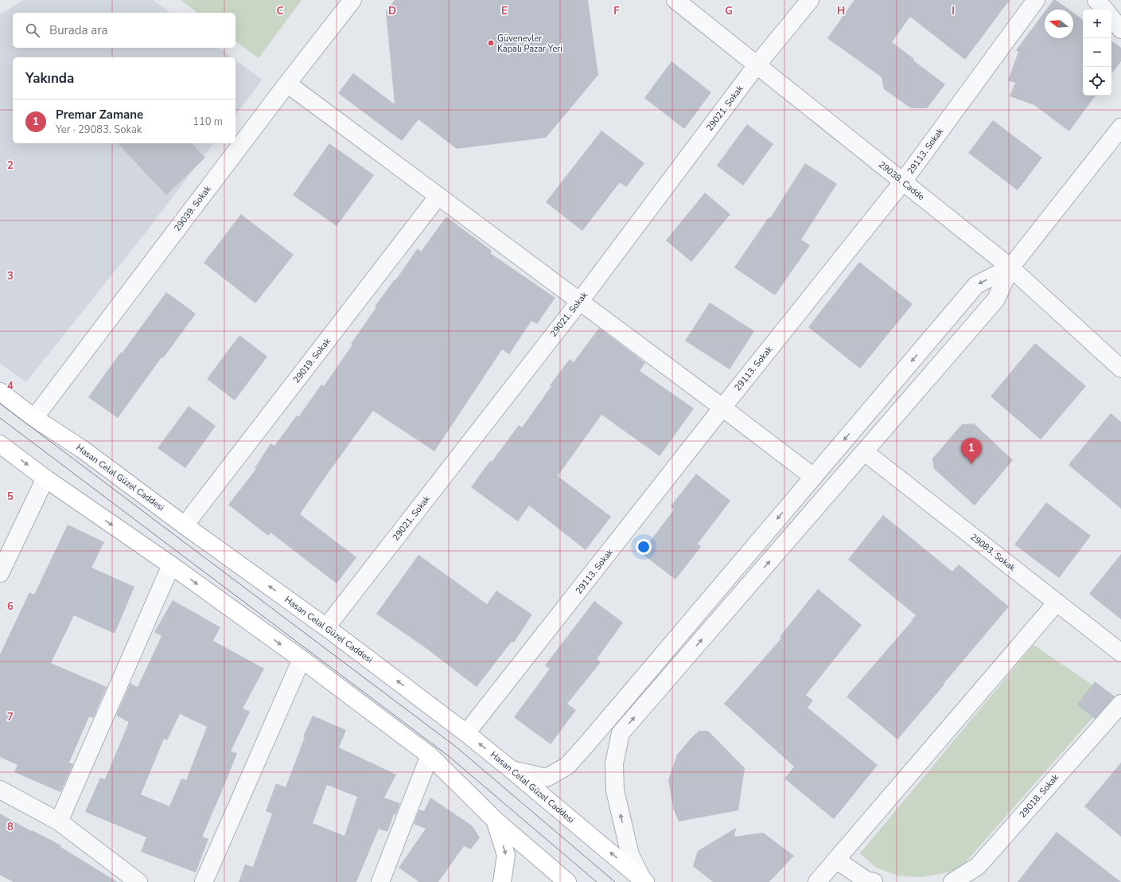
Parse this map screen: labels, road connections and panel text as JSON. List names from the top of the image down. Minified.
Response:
{"streets":{"main road":["Hasan Celal Güzel Caddesi"],"street":["29021. Sokak","29113. Sokak","29038. Cadde","29039. Sokak","29019. Sokak","29083. Sokak","29018. Sokak"]},"crossings":[["29021. Sokak","29038. Cadde"],["29021. Sokak","Hasan Celal Güzel Caddesi"],["29113. Sokak","29038. Cadde"],["29113. Sokak","Hasan Celal Güzel Caddesi"],["29039. Sokak","Hasan Celal Güzel Caddesi"],["29019. Sokak","Hasan Celal Güzel Caddesi"]],"places":["Güvenevler Kapalı Pazar Yeri"],"north":"left","page":{"map_buttons":["+","−"],"search":"Burada ara","heading":"Yakında","list":[{"mark":"1","name":"Premar Zamane","note":"Yer · 29083. Sokak","value":"110 m"}],"pins":"1"},"grid":{"columns":["C","D","E","F","G","H","I"],"rows":["2","3","4","5","6","7","8"]}}
